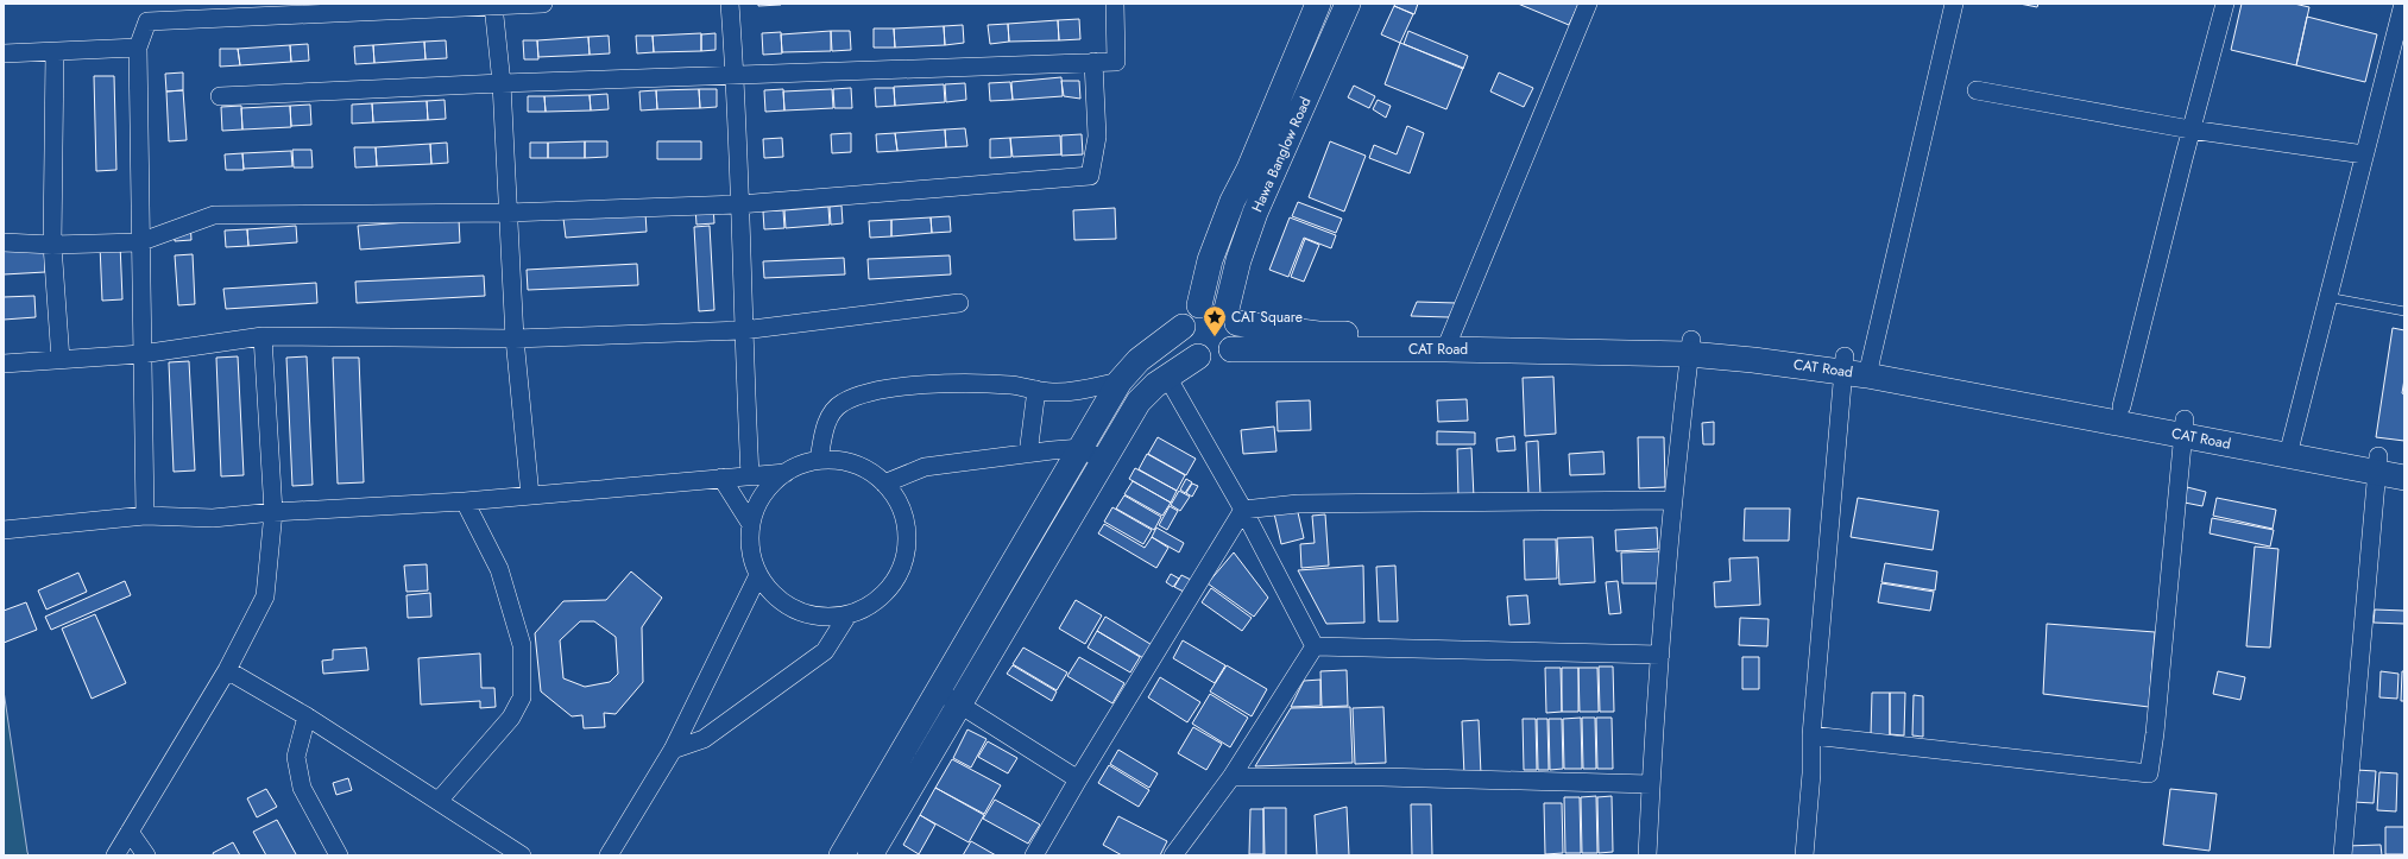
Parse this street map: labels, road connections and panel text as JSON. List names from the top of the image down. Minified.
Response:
{"streets":{"street":["Hawa Banglow Road","CAT Road"]},"crossings":[["Hawa Banglow Road","CAT Road"]],"places":{"place":["CAT Square"]}}
